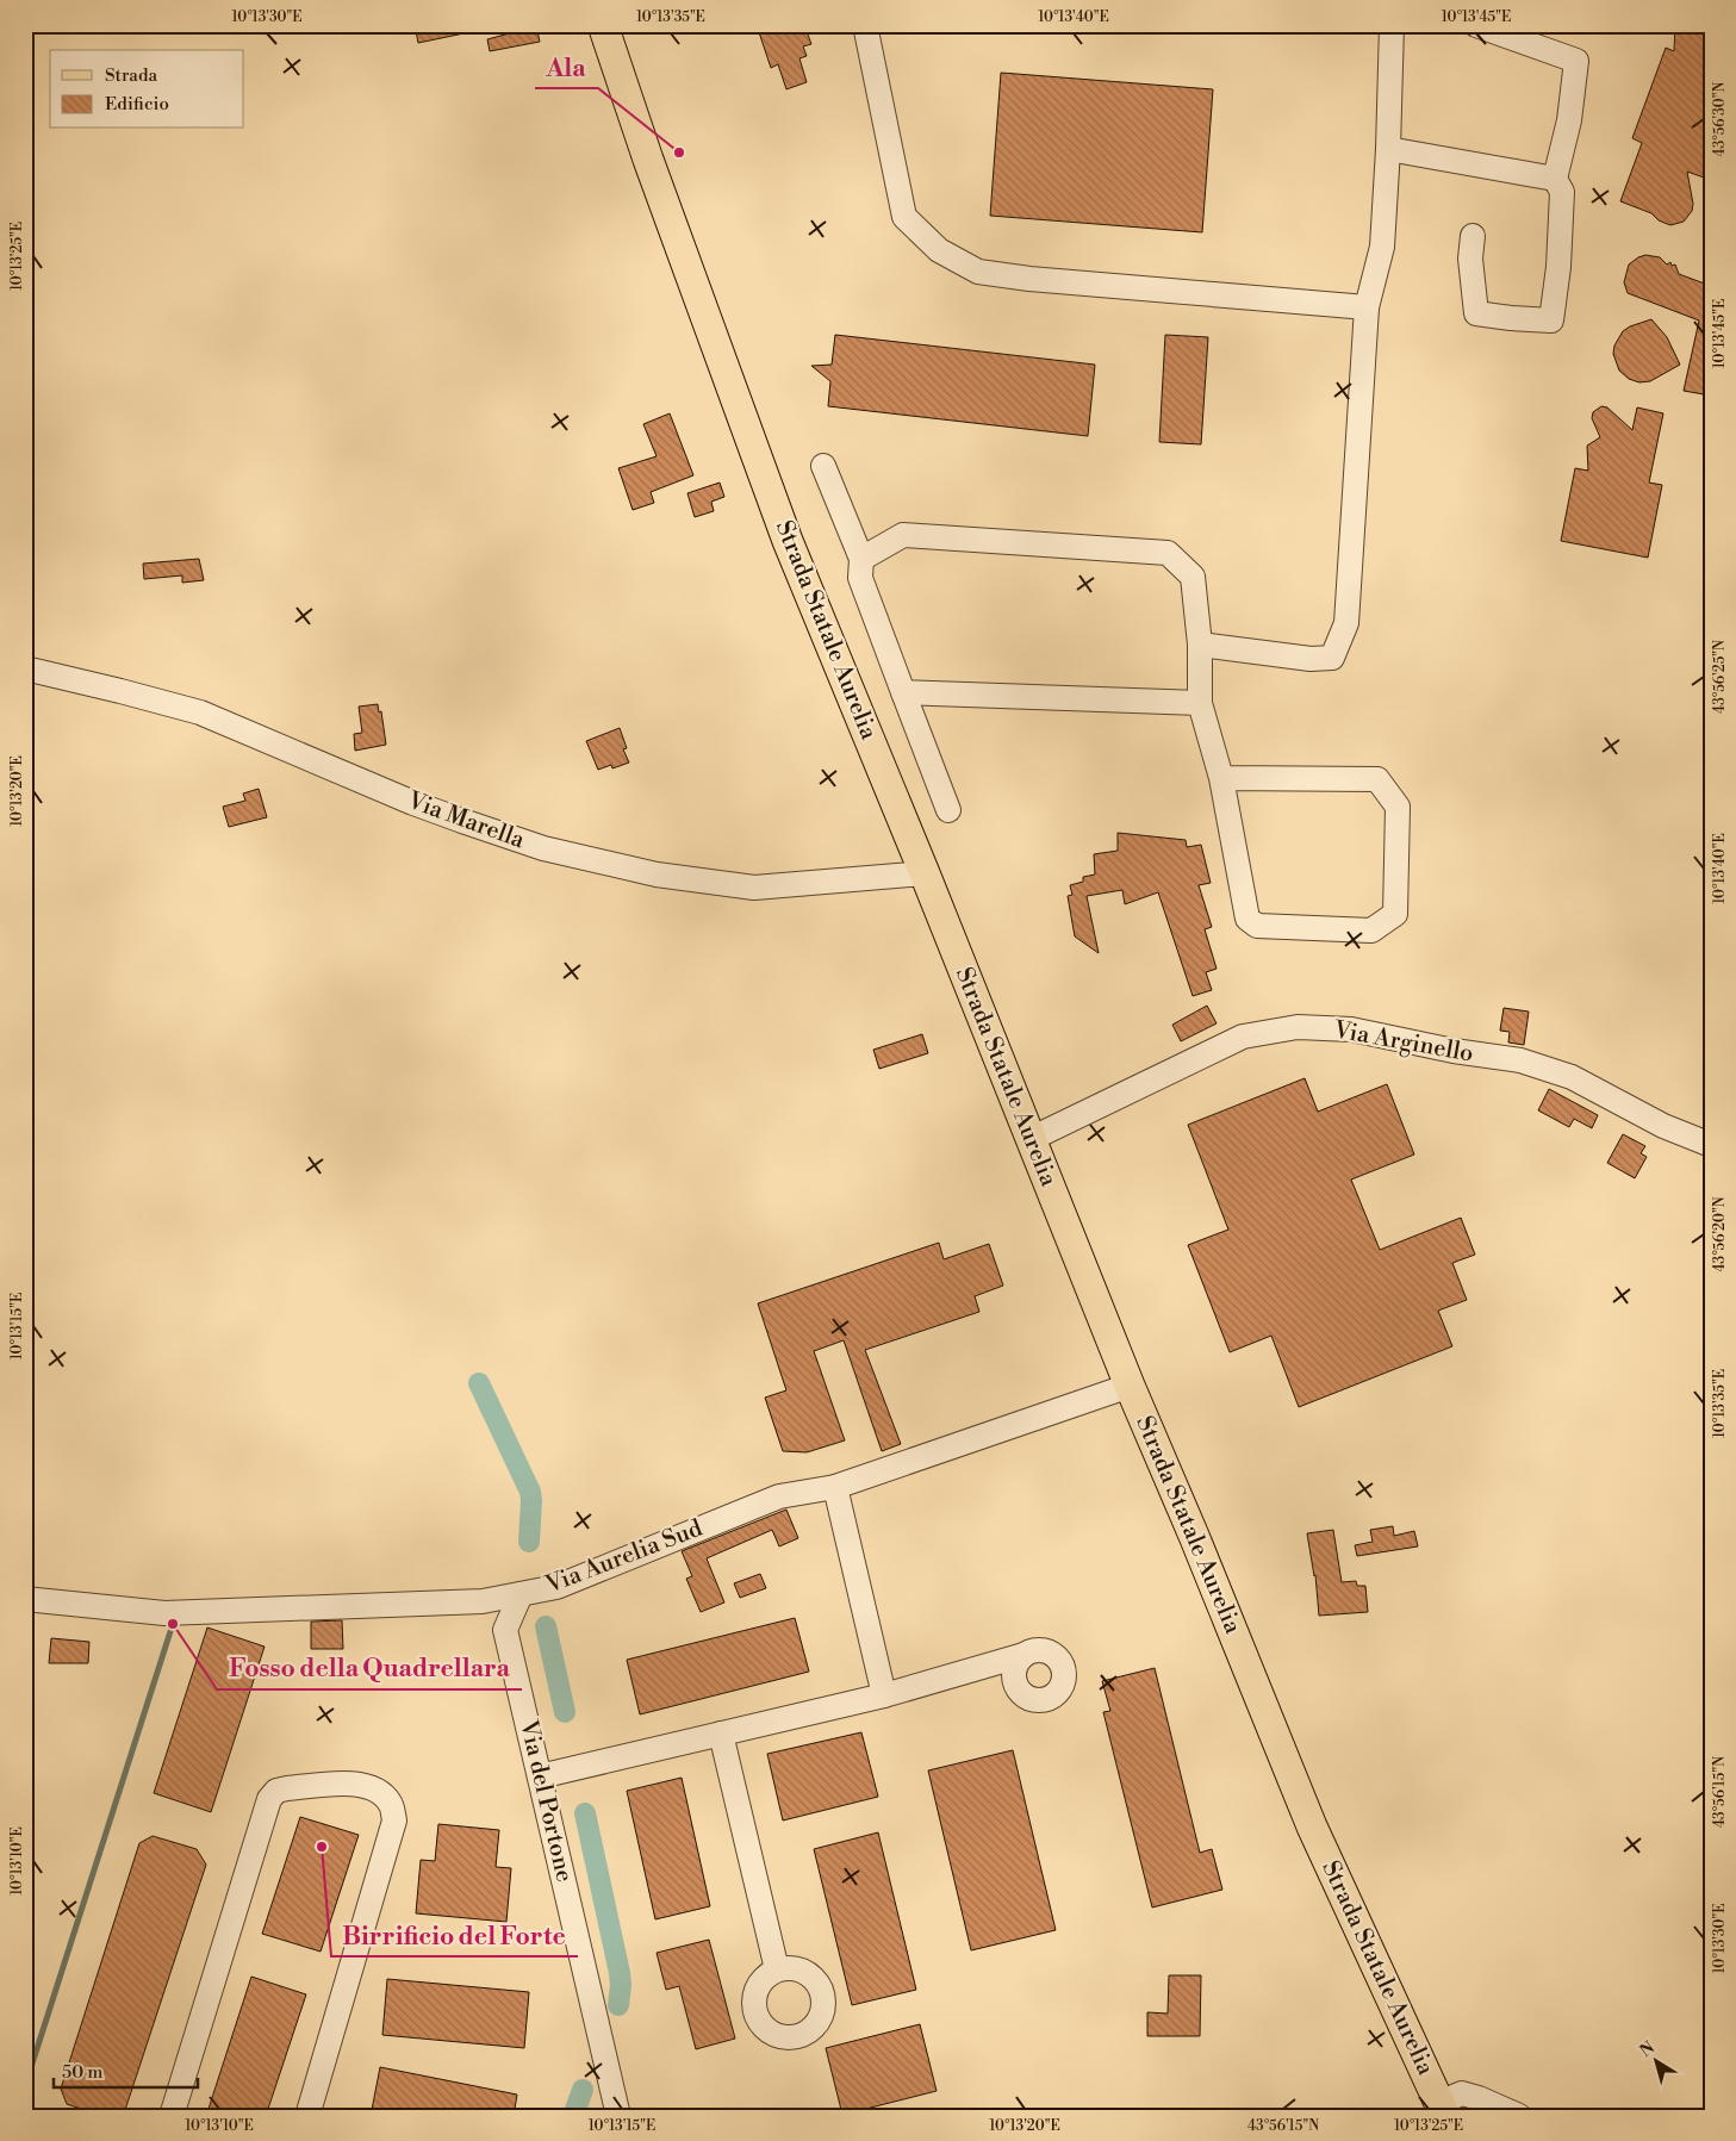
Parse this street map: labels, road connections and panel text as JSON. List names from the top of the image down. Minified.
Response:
{"streets":{"main road":["Strada Statale Aurelia"],"street":["Via Marella","Via Arginello","Via Aurelia Sud","Via del Portone"]},"crossings":[["Strada Statale Aurelia","Via Marella"],["Strada Statale Aurelia","Via Arginello"],["Strada Statale Aurelia","Via Aurelia Sud"],["Via Aurelia Sud","Via del Portone"]],"places":["Ala","Fosso della Quadrellara","Birrificio del Forte"],"legend":["Strada","Edificio"],"scale_bar":"50 m","north":"top left","coordinates":["10°13'30\"E","10°13'35\"E","10°13'40\"E","10°13'45\"E","43°56'30\"N","10°13'25\"E","43°56'25\"N","10°13'20\"E","43°56'20\"N","10°13'15\"E","43°56'15\"N","10°13'10\"E"]}
